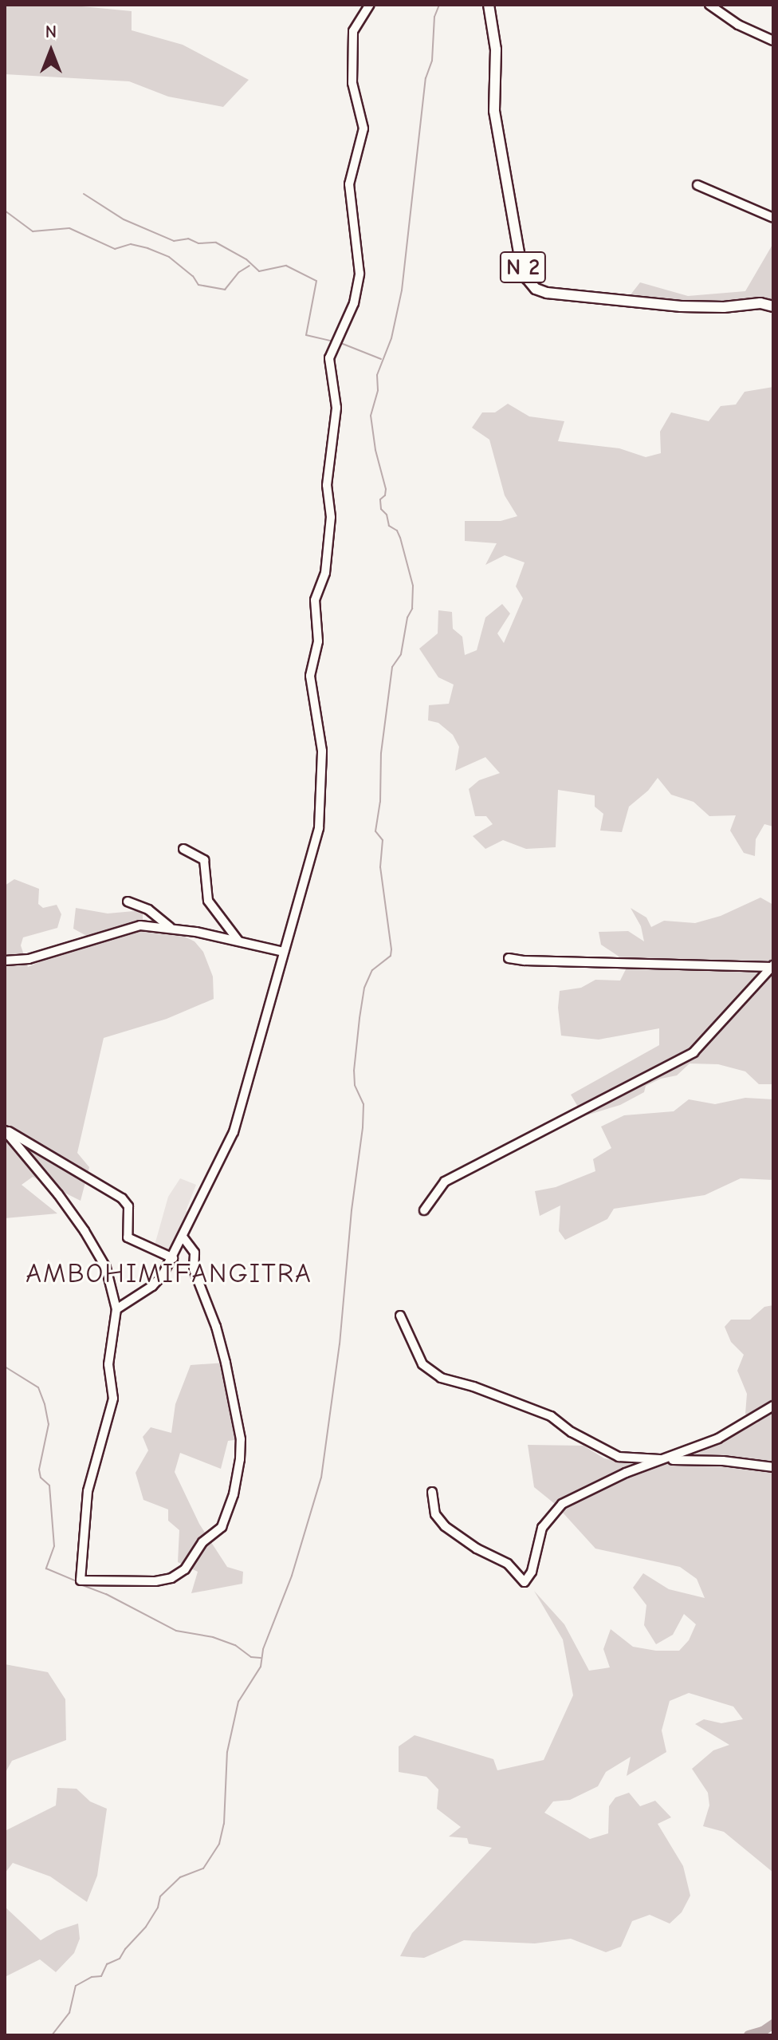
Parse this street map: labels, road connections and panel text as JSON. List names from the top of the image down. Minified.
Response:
{"streets":{"main road":["N 2"]},"districts":["AMBOHIMIFANGITRA"],"north":"top"}
